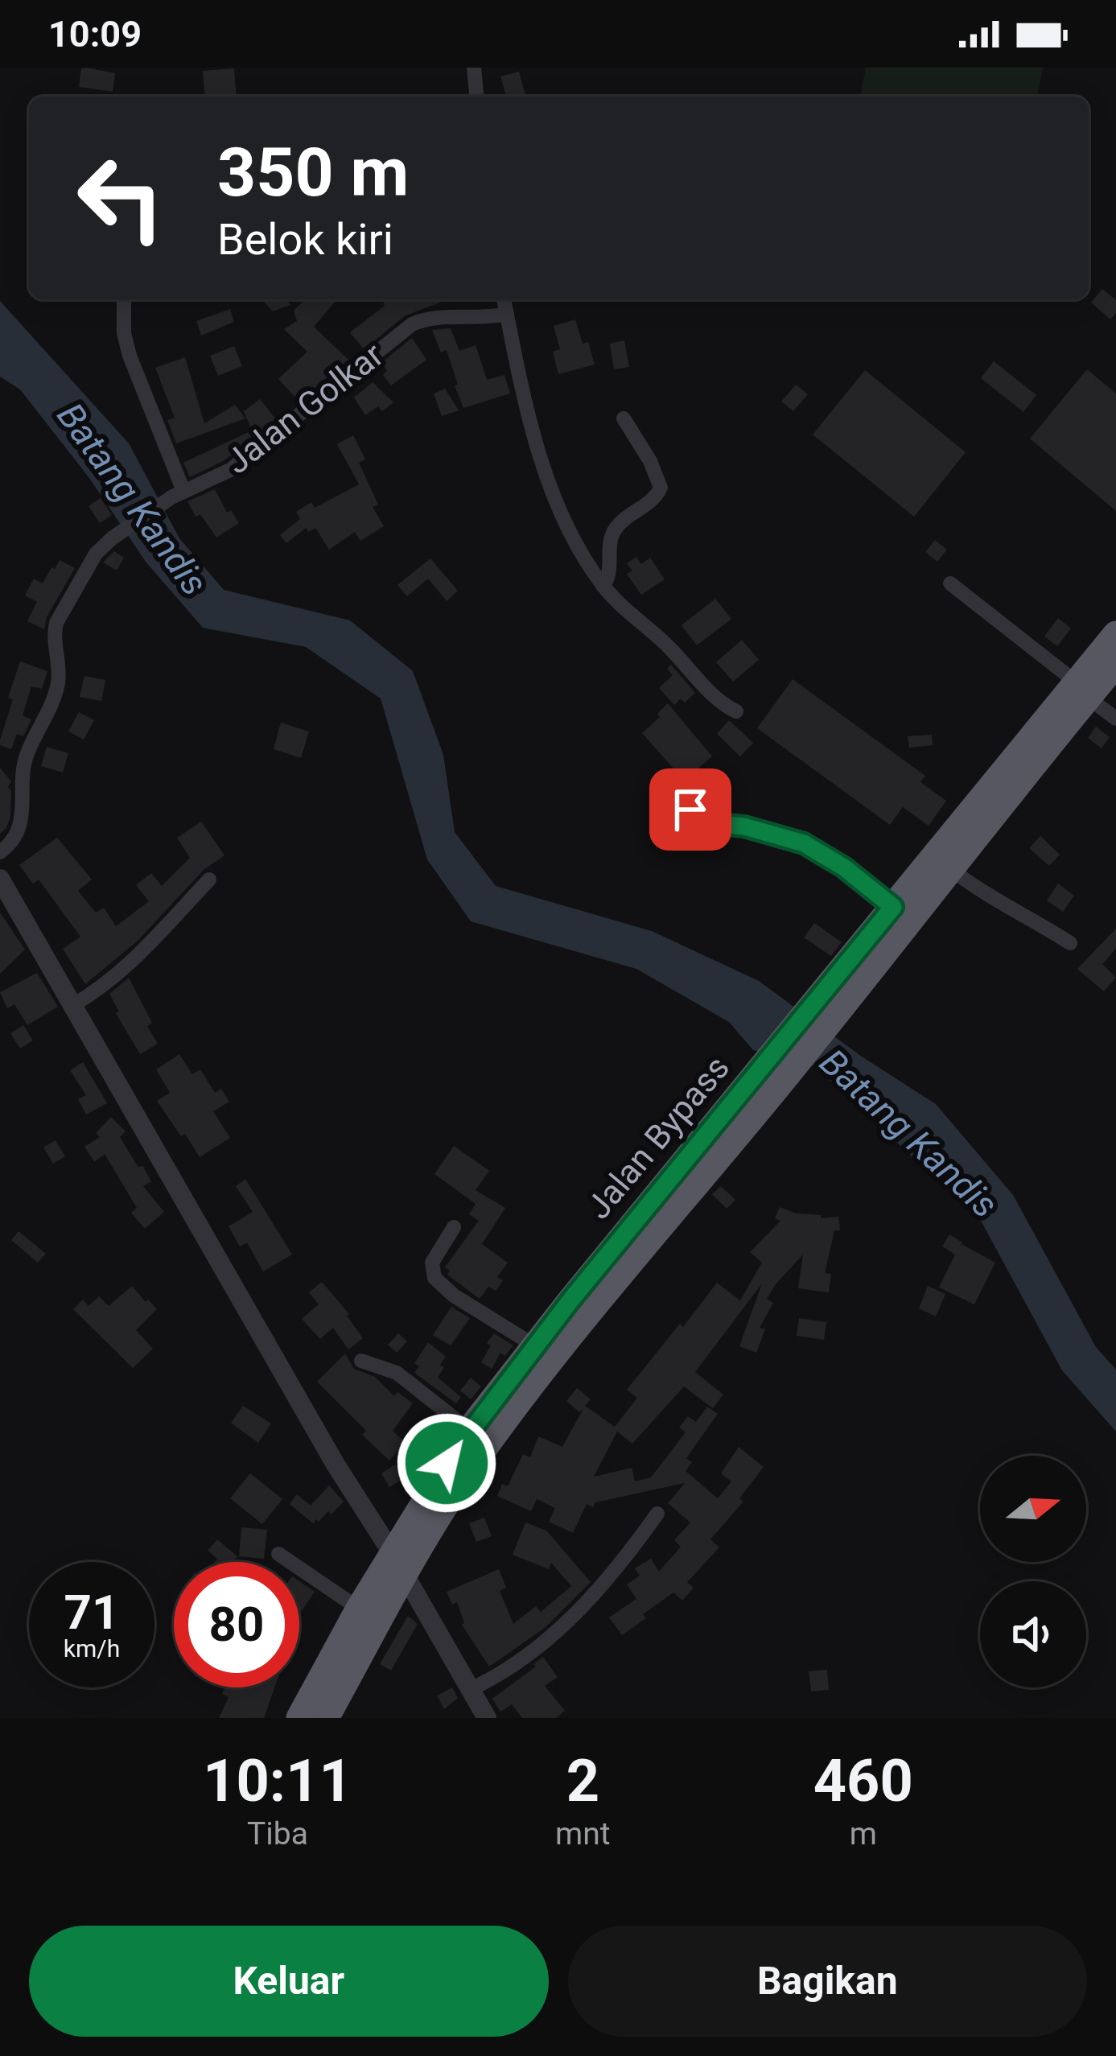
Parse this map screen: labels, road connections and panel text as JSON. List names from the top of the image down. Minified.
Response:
{"streets":{"highway":["Jalan Bypass"],"street":["Jalan Golkar"]},"water":["Batang Kandis"],"north":"right","page":{"status":"10:09","turn":["350 m","Belok kiri"],"speed":"71 km/h","limit":"80","eta":["10:11","Tiba","2","mnt","460","m"],"buttons":["Keluar","Bagikan"]}}
